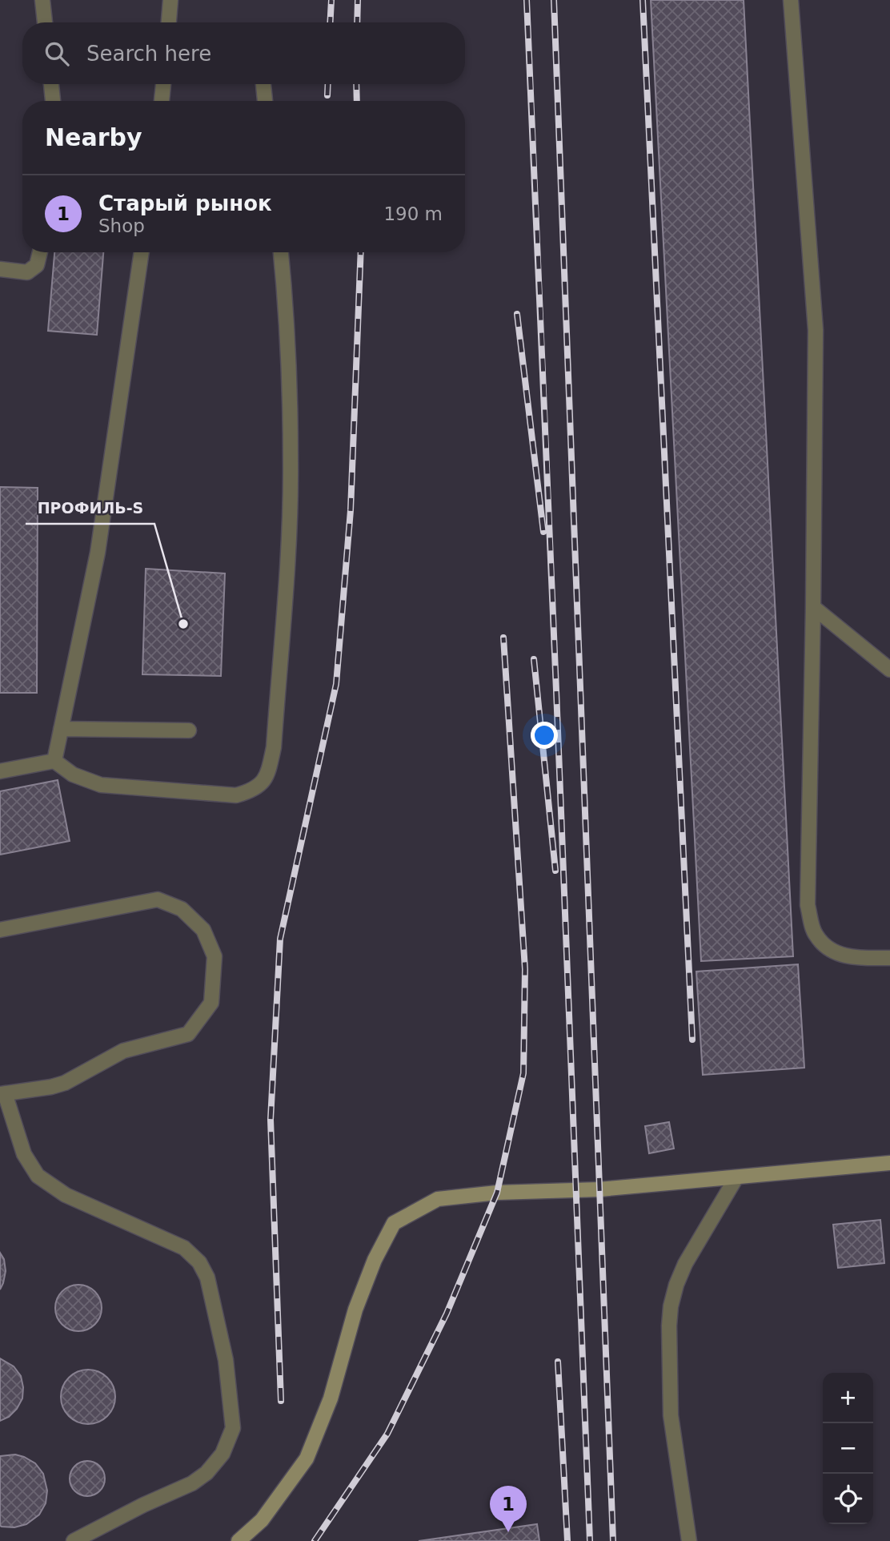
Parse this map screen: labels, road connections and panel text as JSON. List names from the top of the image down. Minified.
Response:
{"places":["ПРОФИЛЬ-S"],"page":{"search":"Search here","heading":"Nearby","list":[{"mark":"1","name":"Старый рынок","note":"Shop","value":"190 m"}],"map_buttons":["+","−"],"pins":"1"}}
